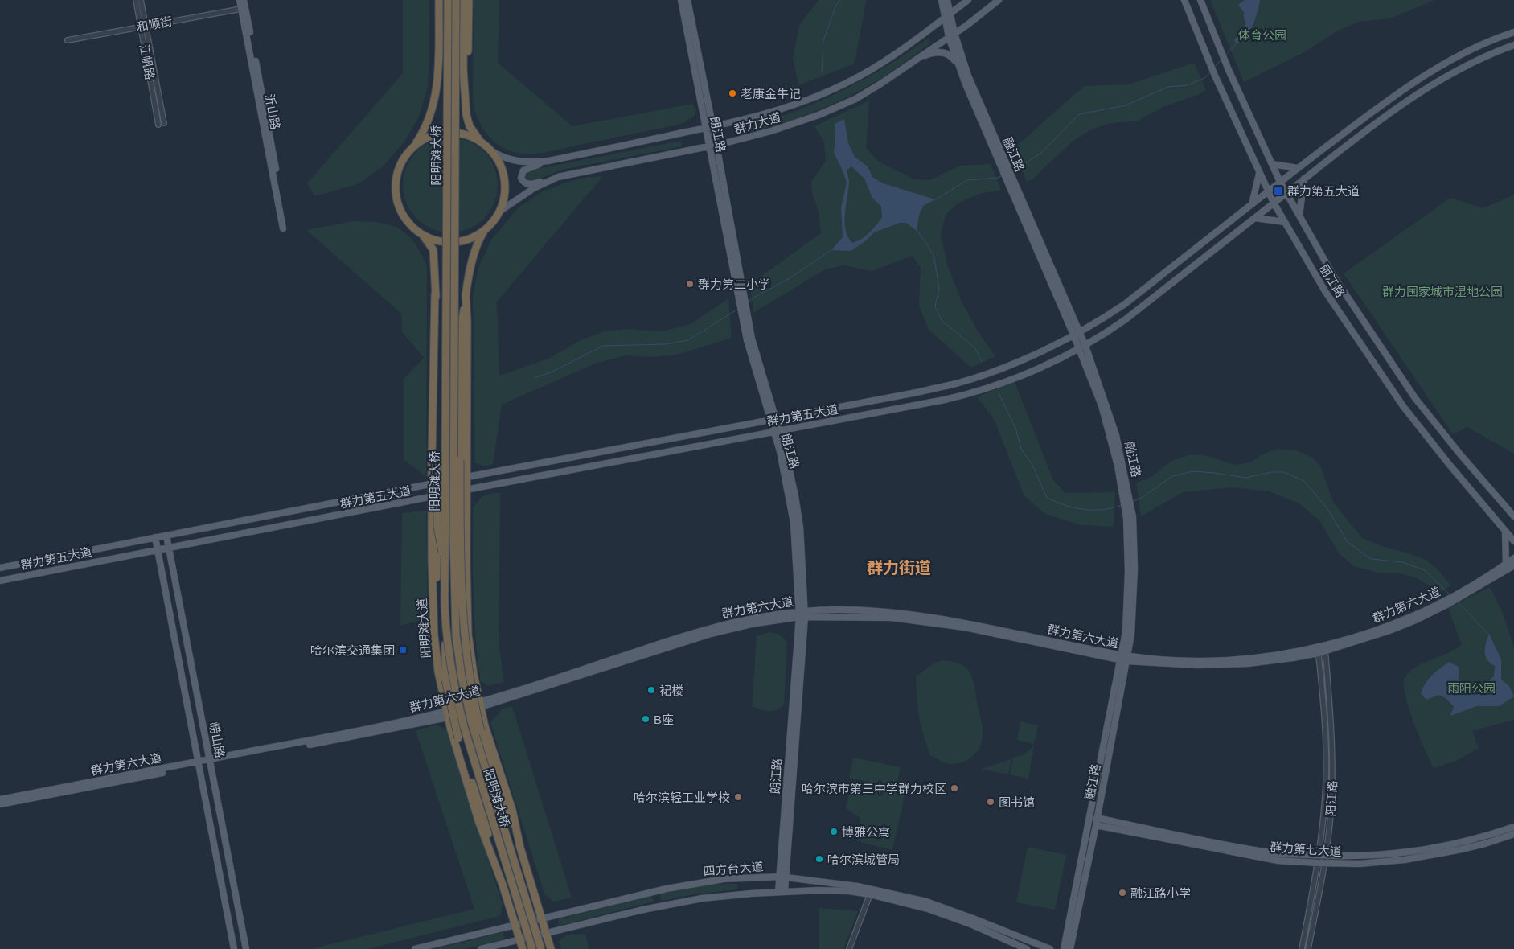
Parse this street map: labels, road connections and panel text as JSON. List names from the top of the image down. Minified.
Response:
{"streets":{"highway":["阳明滩大桥","阳明滩大道"],"main road":["沂山路","群力大道","朗江路","融江路","丽江路","群力第五大道","群力第六大道","崂山路","群力第七大道","四方台大道"],"street":["和顺街","江帆路","阳江路"]},"crossings":[["和顺街","江帆路"],["和顺街","沂山路"],["群力大道","朗江路"],["群力大道","融江路"],["朗江路","群力第五大道"],["朗江路","群力第六大道"],["朗江路","四方台大道"],["融江路","群力第五大道"],["融江路","群力第六大道"],["融江路","群力第七大道"],["丽江路","群力第五大道"],["群力第五大道","阳明滩大道"],["群力第五大道","崂山路"],["群力第六大道","阳明滩大道"],["群力第六大道","崂山路"],["群力第六大道","阳江路"],["阳明滩大道","四方台大道"],["阳江路","群力第七大道"]],"districts":["群力街道"],"parks":["体育公园","群力国家城市湿地公园","雨阳公园"],"places":{"other":["老康金牛记","群力第二小学","裙楼","B座","哈尔滨市第三中学群力校区","哈尔滨轻工业学校","图书馆","博雅公寓","哈尔滨城管局","融江路小学"],"transit":["群力第五大道","哈尔滨交通集团"]}}
